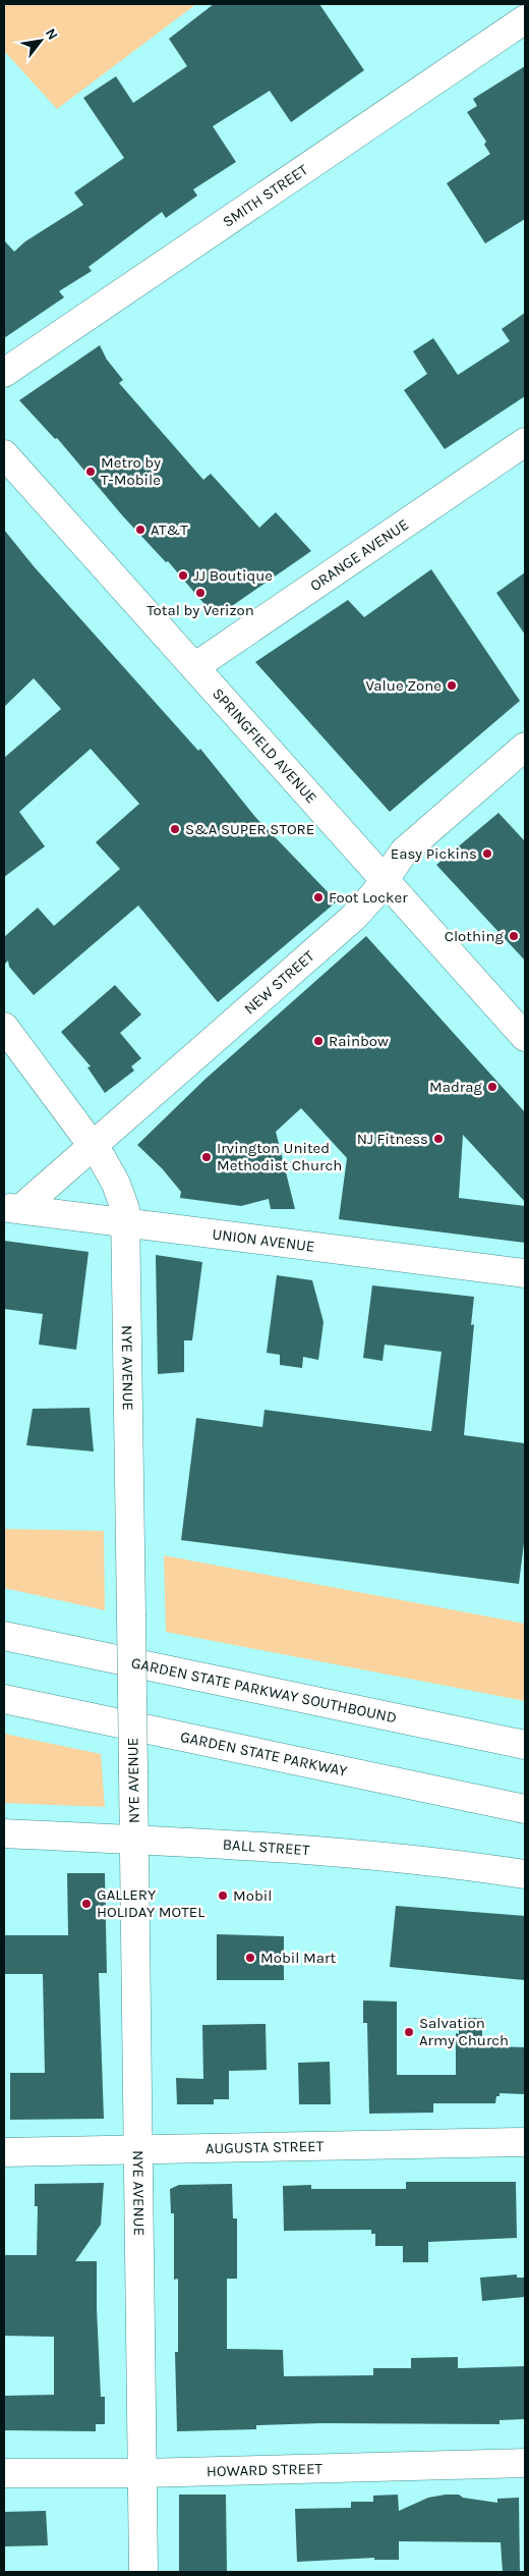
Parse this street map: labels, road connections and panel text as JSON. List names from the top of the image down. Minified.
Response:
{"streets":{"main road":["SMITH STREET","ORANGE AVENUE","SPRINGFIELD AVENUE","NEW STREET","UNION AVENUE","NYE AVENUE","GARDEN STATE PARKWAY SOUTHBOUND","GARDEN STATE PARKWAY","BALL STREET","AUGUSTA STREET","HOWARD STREET"]},"crossings":[["ORANGE AVENUE","SPRINGFIELD AVENUE"],["SPRINGFIELD AVENUE","NEW STREET"],["NEW STREET","UNION AVENUE"],["NEW STREET","NYE AVENUE"],["UNION AVENUE","NYE AVENUE"],["NYE AVENUE","BALL STREET"],["NYE AVENUE","AUGUSTA STREET"],["NYE AVENUE","HOWARD STREET"]],"places":["Metro by T-Mobile","AT&T","JJ Boutique","Total by Verizon","Value Zone","S&A SUPER STORE","Easy Pickins","Foot Locker","Clothing","Rainbow","Madrag","NJ Fitness","Irvington United Methodist Church","Mobil","GALLERY HOLIDAY MOTEL","Mobil Mart","Salvation Army Church"],"north":"top right"}
